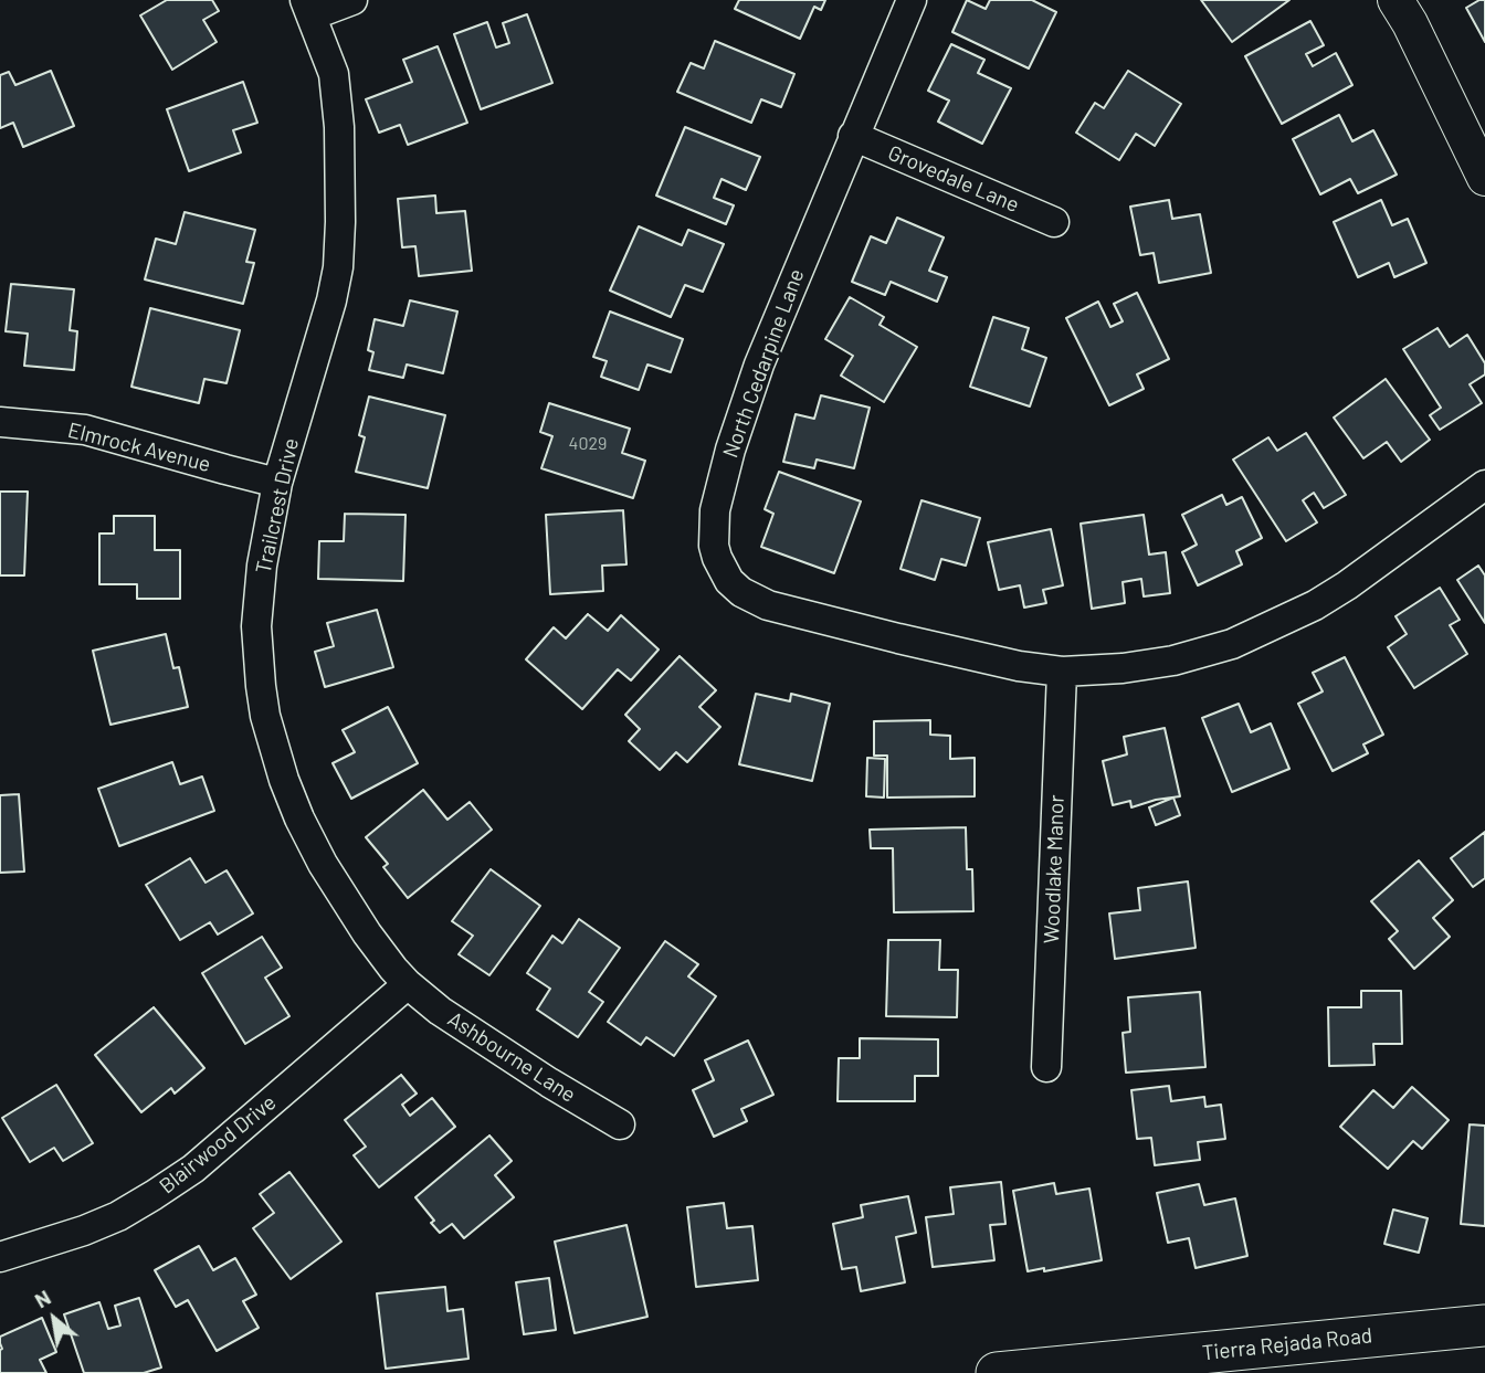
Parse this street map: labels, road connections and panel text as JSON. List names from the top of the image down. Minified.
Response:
{"streets":{"main road":["Tierra Rejada Road"],"street":["Grovedale Lane","North Cedarpine Lane","Elmrock Avenue","Trailcrest Drive","Woodlake Manor","Ashbourne Lane","Blairwood Drive"]},"crossings":[["Grovedale Lane","North Cedarpine Lane"],["North Cedarpine Lane","Woodlake Manor"],["Elmrock Avenue","Trailcrest Drive"],["Trailcrest Drive","Ashbourne Lane"],["Trailcrest Drive","Blairwood Drive"],["Ashbourne Lane","Blairwood Drive"]],"house_numbers":["4029"],"north":"top left"}
